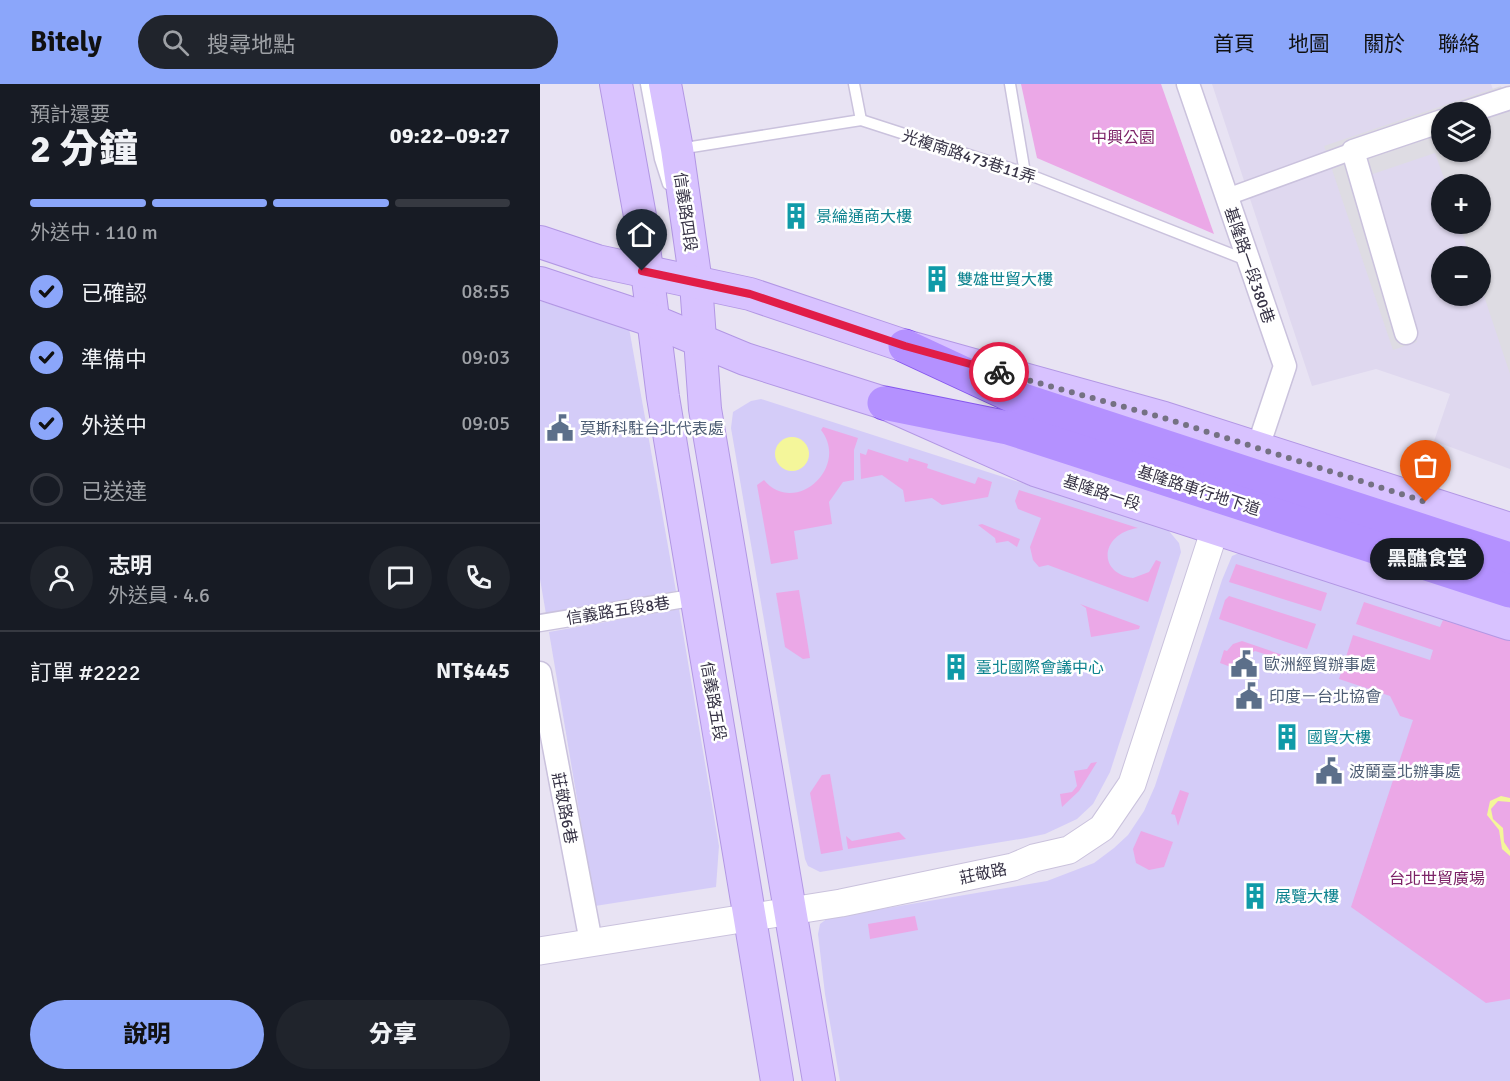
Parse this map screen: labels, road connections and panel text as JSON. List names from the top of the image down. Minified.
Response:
{"streets":{"main road":["信義路四段","基隆路車行地下道","基隆路一段","信義路五段"],"street":["基隆路一段380巷","信義路五段8巷","莊敬路6巷","莊敬路"],"lane":["光複南路473巷11弄"]},"crossings":[["光複南路473巷11弄","信義路四段"],["光複南路473巷11弄","基隆路一段380巷"],["信義路四段","基隆路一段"],["基隆路車行地下道","基隆路一段"],["基隆路一段","信義路五段"],["基隆路一段","莊敬路"],["信義路五段8巷","信義路五段"],["信義路五段","莊敬路"],["莊敬路6巷","莊敬路"]],"parks":["中興公園","台北世貿廣場"],"places":{"building":["景綸通商大樓","雙雄世貿大樓","臺北國際會議中心","國貿大樓","展覽大樓"],"public building":["莫斯科駐台北代表處","歐洲經貿辦事處","印度－台北協會","波蘭臺北辦事處"],"other":["黑醮食堂"]},"page":{"header":"Bitely","search":"搜尋地點","nav":["首頁","地圖","關於","聯絡"],"heading":["2 分鐘","預計還要","09:22–09:27"],"panel":["志明","外送員 · 4.6","訂單 #2222","NT$445"],"map_buttons":["+","−"],"bar":"外送中 · 110 m","list":[["已確認","08:55"],["準備中","09:03"],["外送中","09:05"],"已送達"],"bubble":"黑醮食堂","buttons":["說明","分享"]}}
